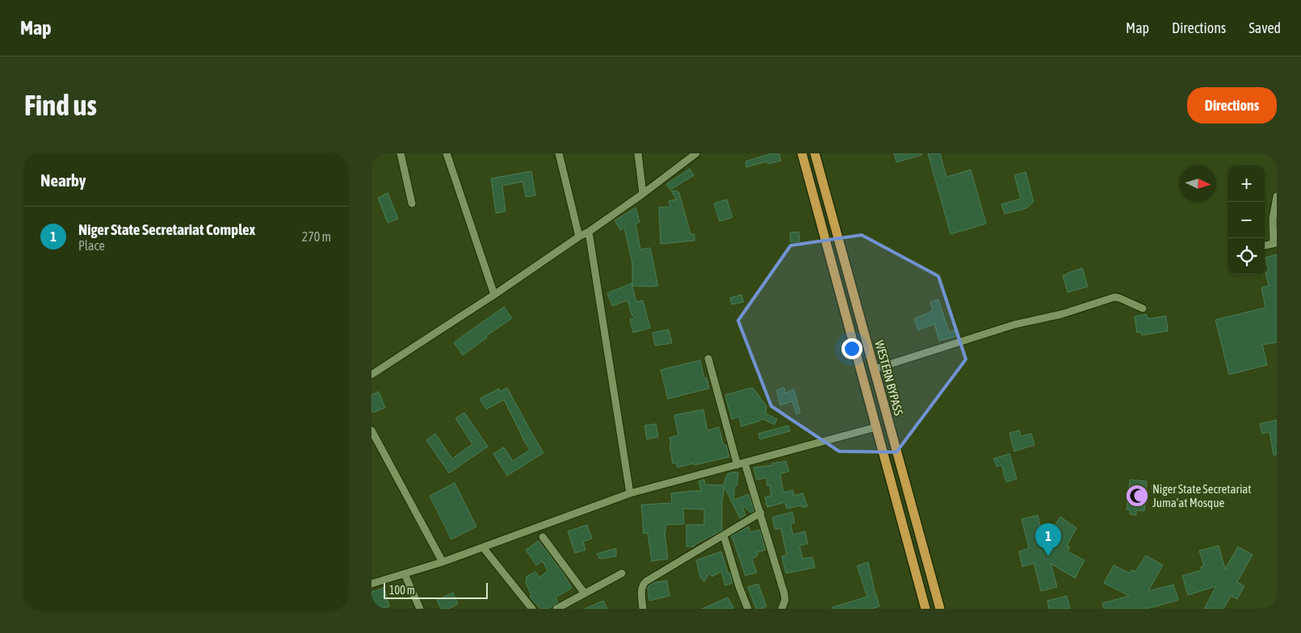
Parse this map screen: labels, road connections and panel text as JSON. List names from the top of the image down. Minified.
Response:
{"streets":{"main road":["WESTERN BYPASS"]},"places":{"mosque":["Niger State Secretariat Juma'at Mosque"]},"scale_bar":"100 m","north":"right","page":{"header":"Map","nav":["Map","Directions","Saved"],"buttons":"Directions","title":"Find us","heading":"Nearby","map_buttons":["+","−"],"list":[{"mark":"1","name":"Niger State Secretariat Complex","note":"Place","value":"270 m"}],"pins":"1","scale":"100 m"}}
